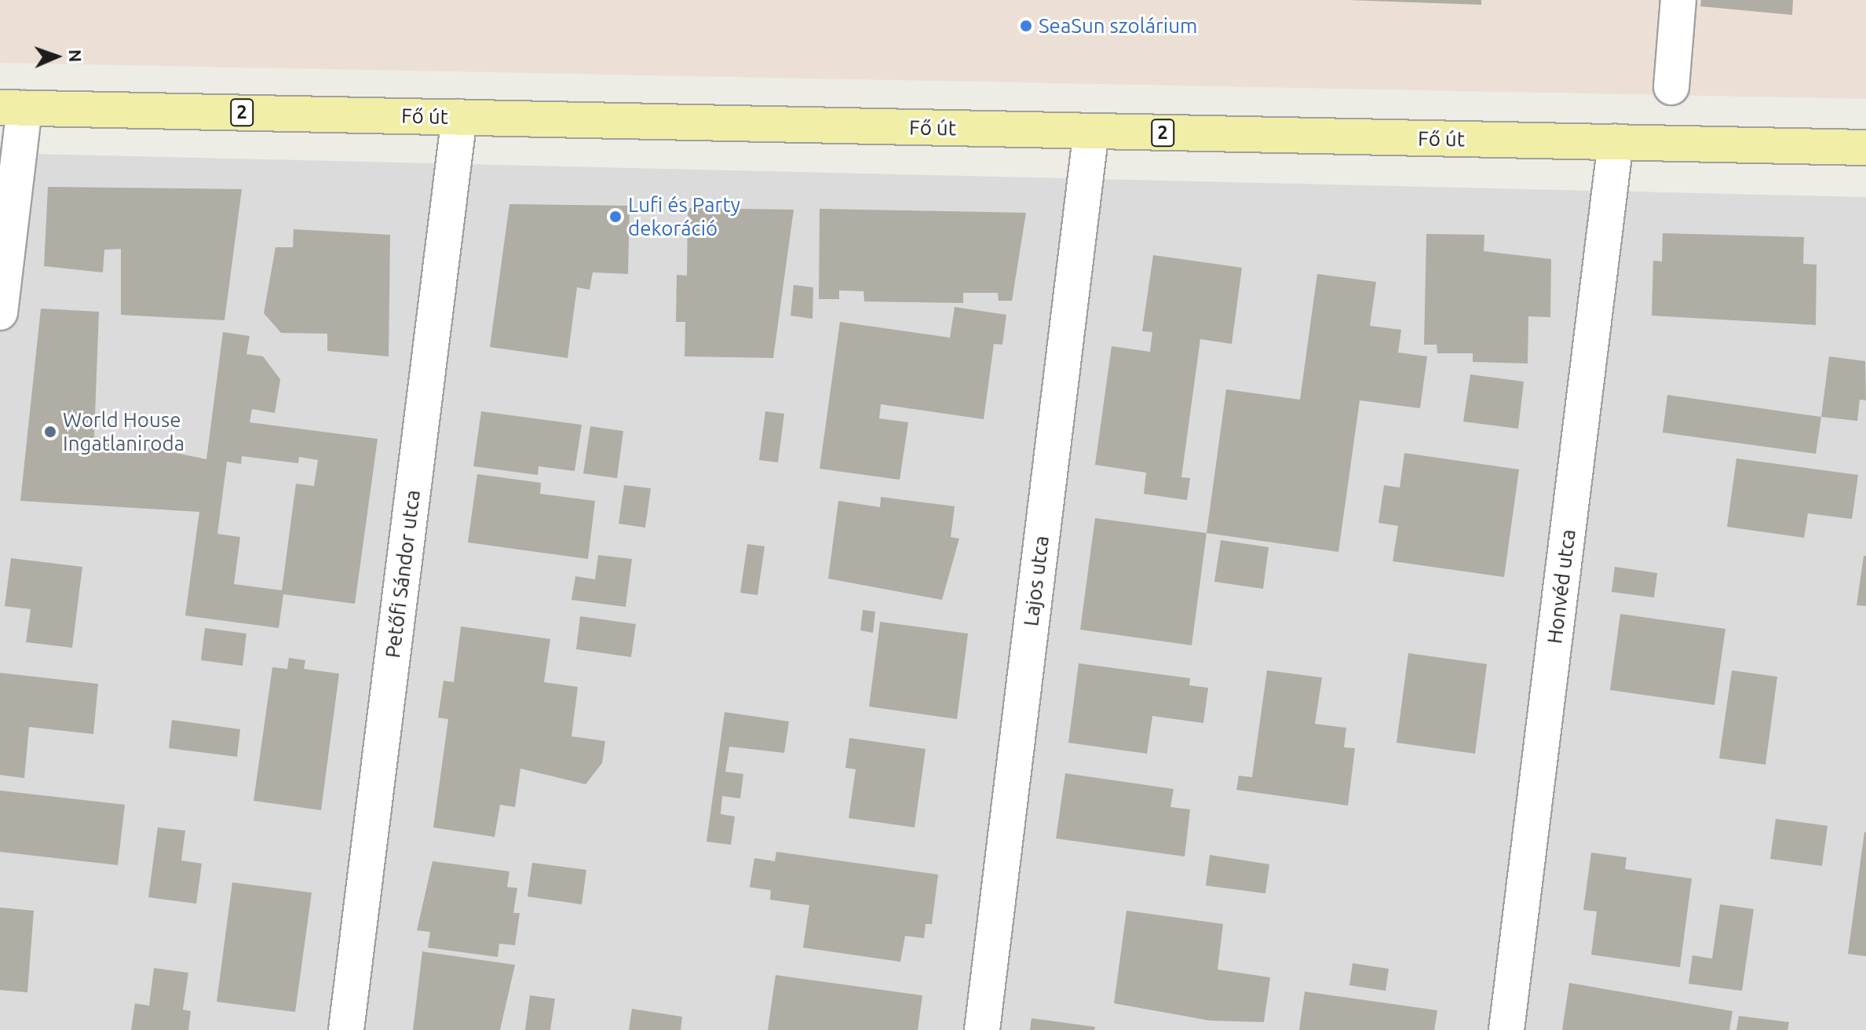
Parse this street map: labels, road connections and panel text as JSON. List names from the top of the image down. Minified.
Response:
{"streets":{"main road":["2","Fő út"],"street":["Petőfi Sándor utca","Lajos utca","Honvéd utca"]},"crossings":[["Fő út","Petőfi Sándor utca"],["Fő út","Lajos utca"],["Fő út","Honvéd utca"]],"places":["SeaSun szolárium","Lufi és Party dekoráció","World House Ingatlaniroda"],"north":"right"}
